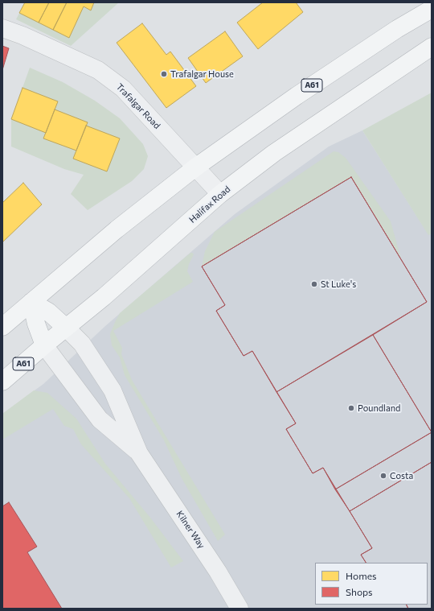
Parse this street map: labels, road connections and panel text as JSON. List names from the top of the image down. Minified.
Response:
{"streets":{"highway":["A61","Halifax Road"],"street":["Trafalgar Road","Kilner Way"]},"crossings":[["A61","Trafalgar Road"],["Trafalgar Road","Halifax Road"],["Halifax Road","Kilner Way"]],"places":["Trafalgar House","St Luke's","Poundland","Costa"],"legend":["Homes","Shops"]}
